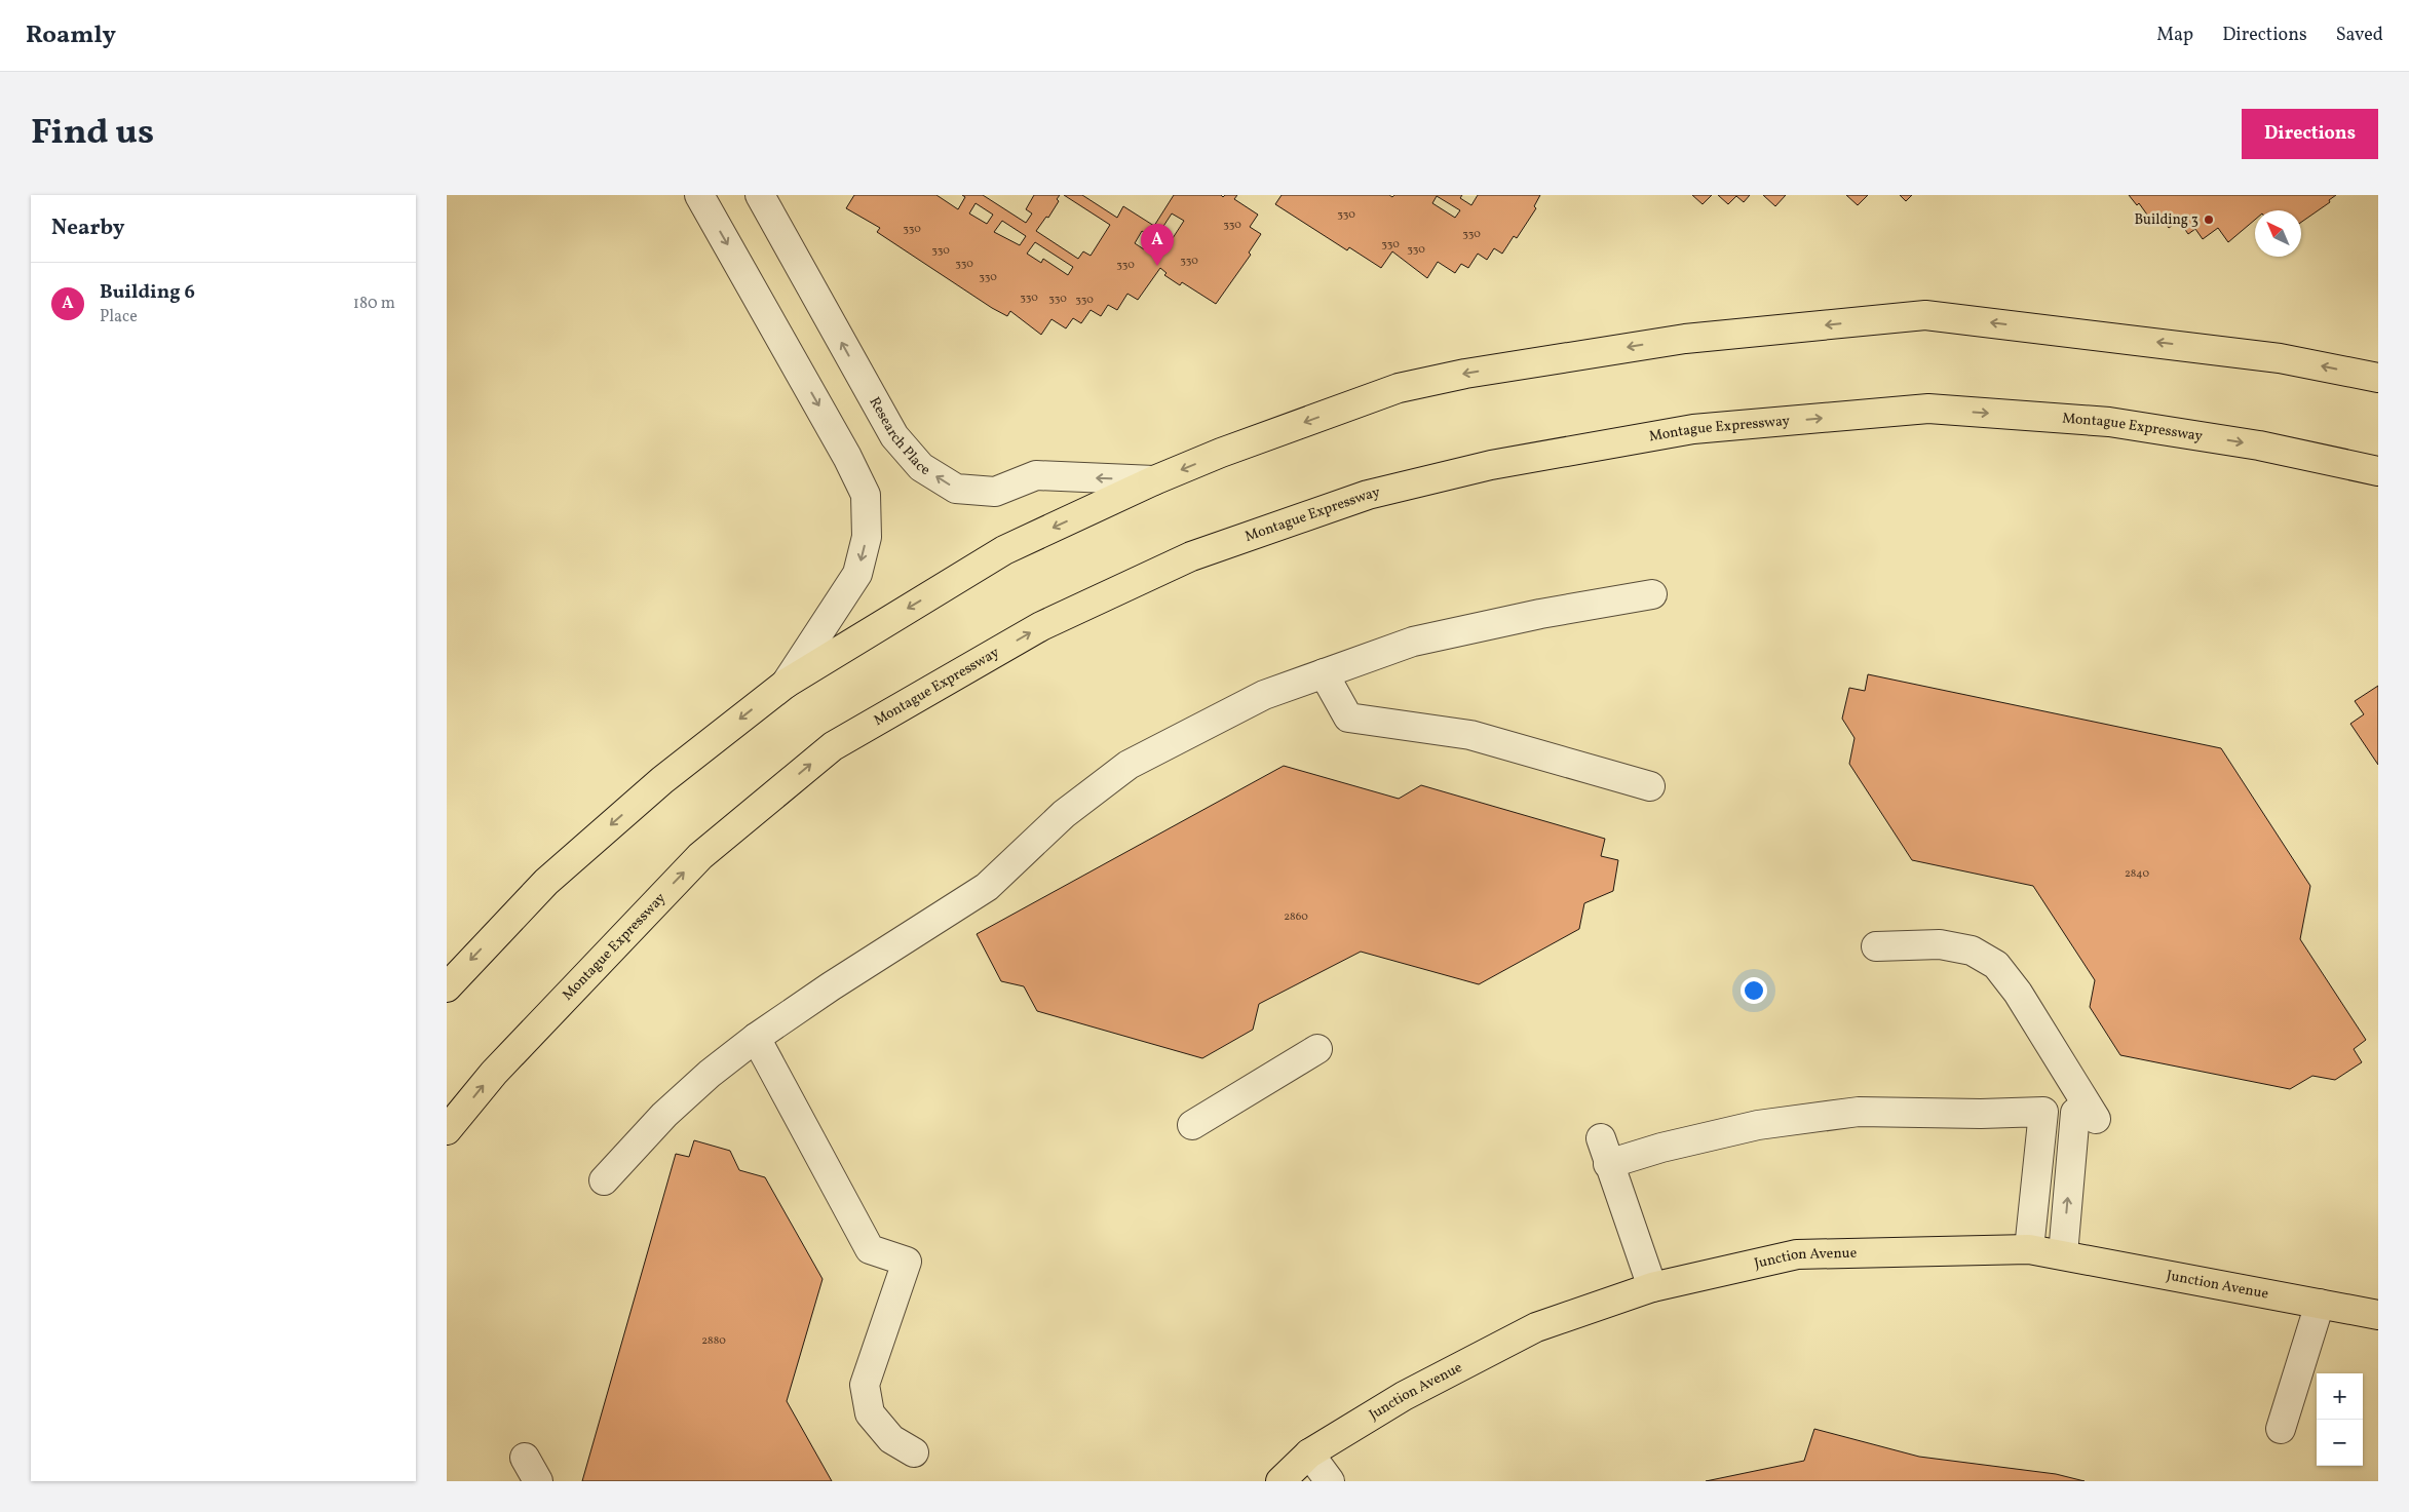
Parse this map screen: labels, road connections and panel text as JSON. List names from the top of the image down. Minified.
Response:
{"streets":{"main road":["Montague Expressway","Junction Avenue"],"street":["Research Place"]},"one_way":["Research Place"],"places":["Building 3"],"house_numbers":["330","330","330","330","330","330","330","330","330","330","330","330","330","330","2840","2860","2880"],"north":"top left","page":{"header":"Roamly","nav":["Map","Directions","Saved"],"title":"Find us","buttons":"Directions","heading":"Nearby","pins":"A","list":[{"mark":"A","name":"Building 6","note":"Place","value":"180 m"}],"map_buttons":["+","−"]}}
